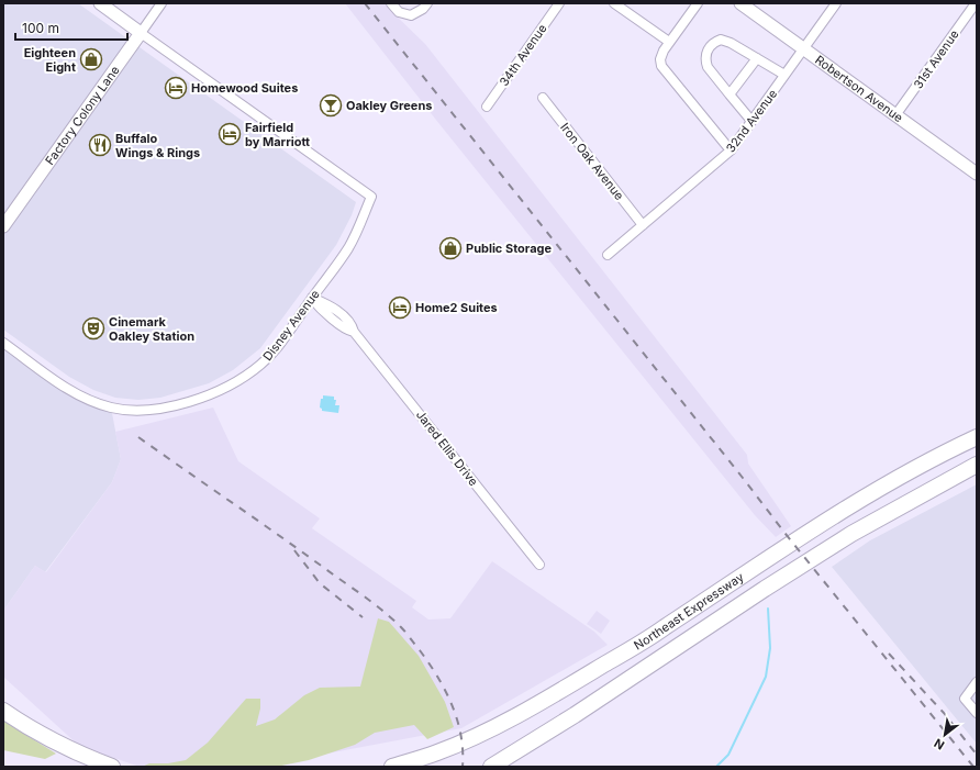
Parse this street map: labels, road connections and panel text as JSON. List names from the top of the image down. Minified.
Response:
{"streets":{"highway":["Northeast Expressway"],"street":["34th Avenue","31st Avenue","Robertson Avenue","Factory Colony Lane","32nd Avenue","Iron Oak Avenue","Disney Avenue","Jared Ellis Drive"]},"crossings":[["31st Avenue","Robertson Avenue"],["Robertson Avenue","32nd Avenue"],["Factory Colony Lane","Disney Avenue"],["32nd Avenue","Iron Oak Avenue"],["Disney Avenue","Jared Ellis Drive"]],"places":{"shop":["Eighteen Eight","Public Storage"],"hotel":["Homewood Suites","Fairfield by Marriott","Home2 Suites"],"bar":["Oakley Greens"],"restaurant":["Buffalo Wings & Rings"],"theatre":["Cinemark Oakley Station"]},"scale_bar":"100 m","north":"bottom left"}
